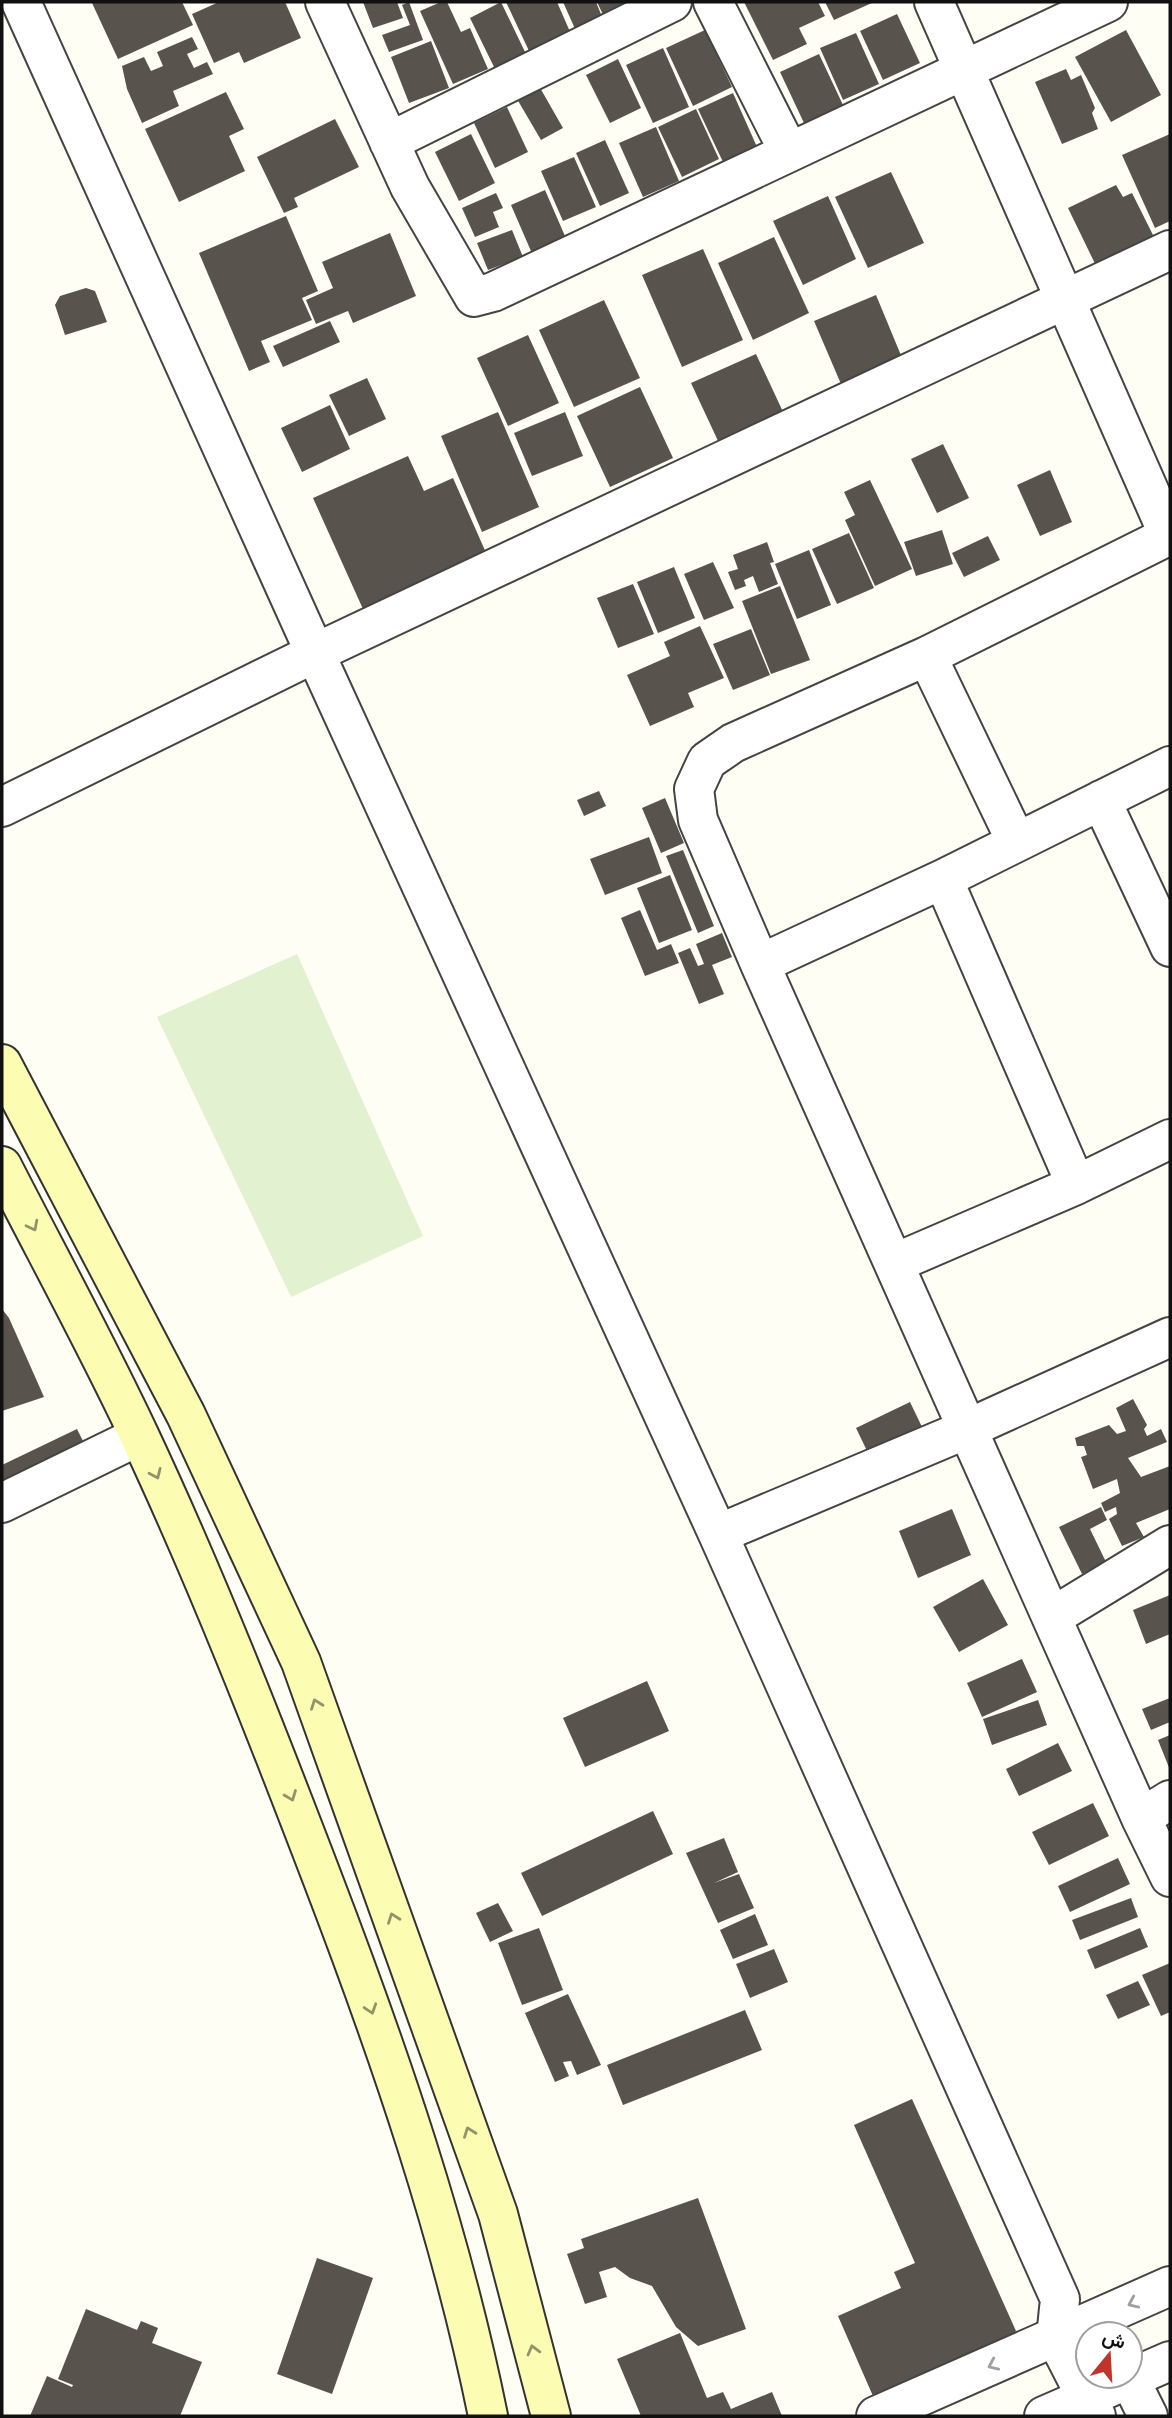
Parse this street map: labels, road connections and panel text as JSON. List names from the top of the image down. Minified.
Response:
{"north":"top"}
